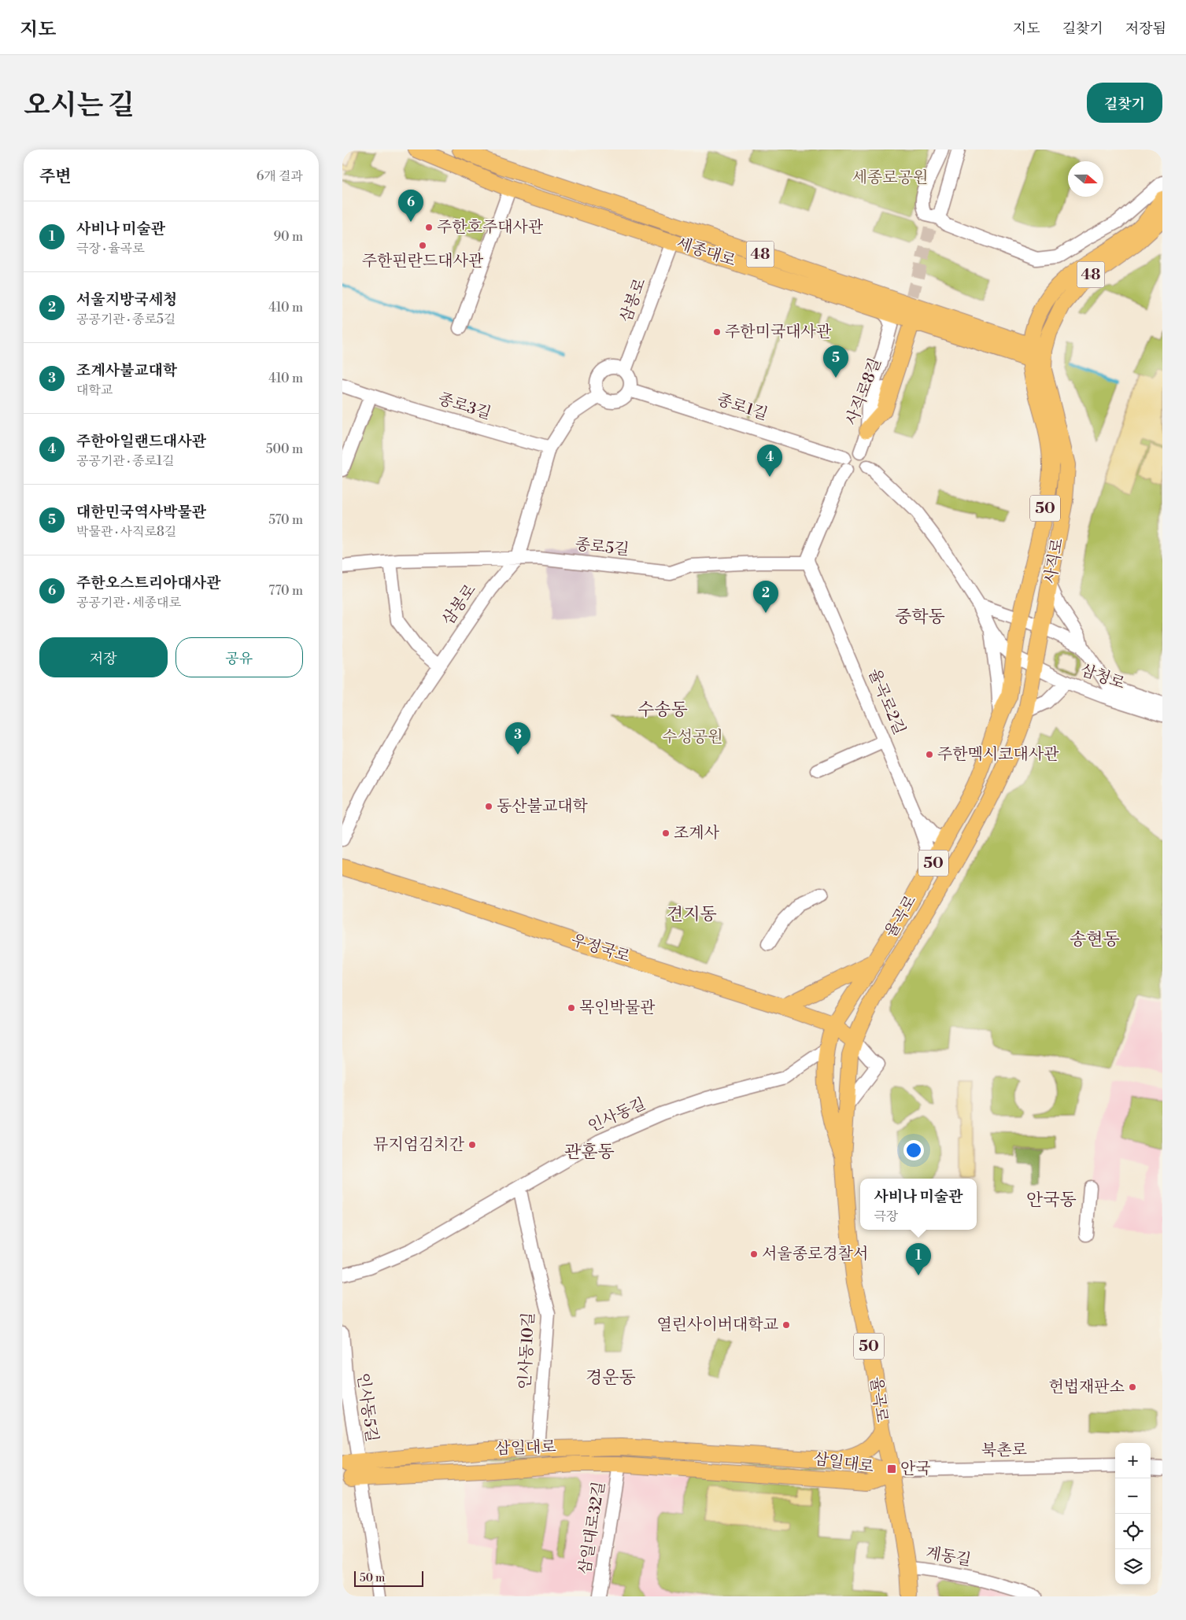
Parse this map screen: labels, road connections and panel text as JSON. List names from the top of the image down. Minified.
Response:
{"streets":{"main road":["세종대로","48","50","사직로","율곡로","우정국로","삼일대로"],"street":["삼봉로","사직로8길","종로3길","종로1길","종로5길","삼청로","율곡로2길","인사동길","인사동10길","인사동5길","북촌로","삼일대로32길","계동길"]},"crossings":[["세종대로","삼봉로"],["세종대로","사직로"],["삼봉로","종로3길"],["삼봉로","종로1길"],["삼봉로","종로5길"],["사직로8길","종로1길"],["종로5길","율곡로2길"],["사직로","삼청로"],["사직로","율곡로"],["삼청로","율곡로"],["율곡로2길","율곡로"],["율곡로","우정국로"],["율곡로","인사동길"],["율곡로","삼일대로"],["율곡로","북촌로"],["율곡로","계동길"],["인사동길","인사동10길"],["인사동10길","삼일대로"],["인사동5길","삼일대로"],["삼일대로","북촌로"],["삼일대로","삼일대로32길"]],"districts":["중학동","수송동","견지동","송현동","관훈동","안국동","경운동"],"parks":["세종로공원","수성공원"],"places":{"other":["주한호주대사관","주한핀란드대사관","주한미국대사관","주한멕시코대사관","동산불교대학","조계사","목인박물관","뮤지엄김치간","서울종로경찰서","열린사이버대학교","헌법재판소"],"transit":["안국"]},"scale_bar":"50 m","north":"right","page":{"header":"지도","nav":["지도","길찾기","저장됨"],"title":"오시는 길","buttons":["길찾기",["저장","공유"]],"heading":["주변","6개 결과"],"pins":["6","5","4","2","3","1"],"list":[{"mark":"1","name":"사비나 미술관","note":"극장 · 율곡로","value":"90 m"},{"mark":"2","name":"서울지방국세청","note":"공공기관 · 종로5길","value":"410 m"},{"mark":"3","name":"조계사불교대학","note":"대학교","value":"410 m"},{"mark":"4","name":"주한아일랜드대사관","note":"공공기관 · 종로1길","value":"500 m"},{"mark":"5","name":"대한민국역사박물관","note":"박물관 · 사직로8길","value":"570 m"},{"mark":"6","name":"주한오스트리아대사관","note":"공공기관 · 세종대로","value":"770 m"}],"popup":["사비나 미술관","극장"],"map_buttons":["+","−"],"scale":"50 m"}}
